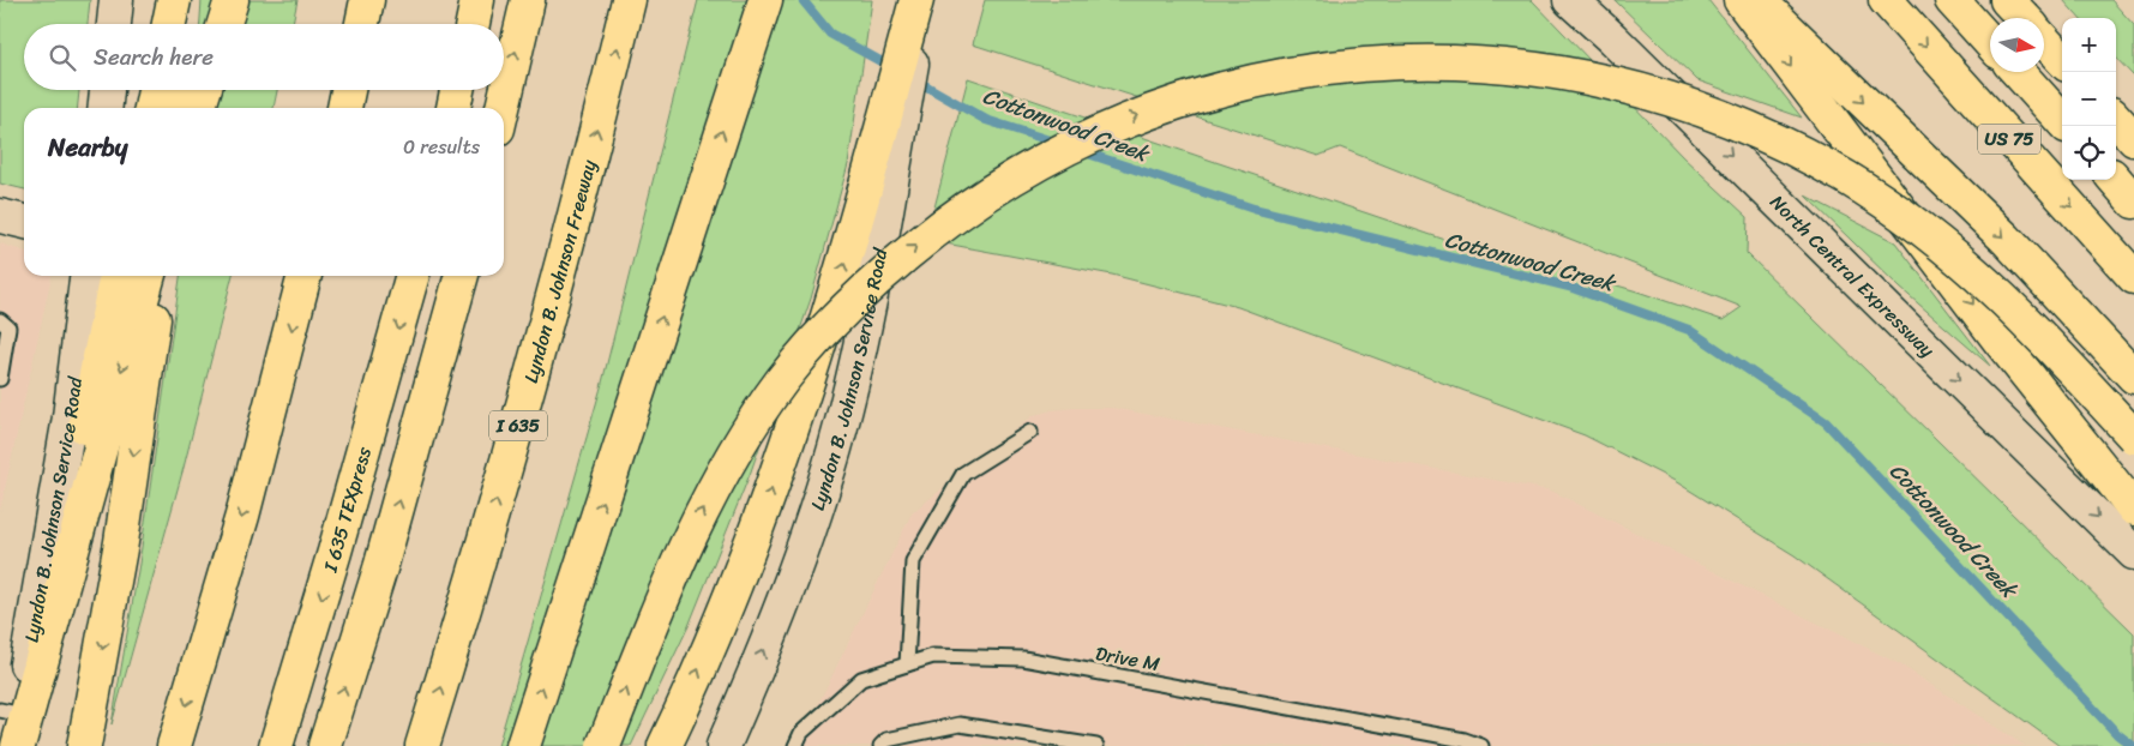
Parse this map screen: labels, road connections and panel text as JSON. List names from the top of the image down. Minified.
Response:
{"streets":{"highway":["US 75","Lyndon B. Johnson Freeway","I 635","I 635 TEXpress"],"main road":["North Central Expressway","Lyndon B. Johnson Service Road"],"lane":["Drive M"]},"one_way":["North Central Expressway","Lyndon B. Johnson Service Road"],"water":["Cottonwood Creek"],"north":"right","page":{"map_buttons":["+","−"],"search":"Search here","heading":["Nearby","0 results"]}}
